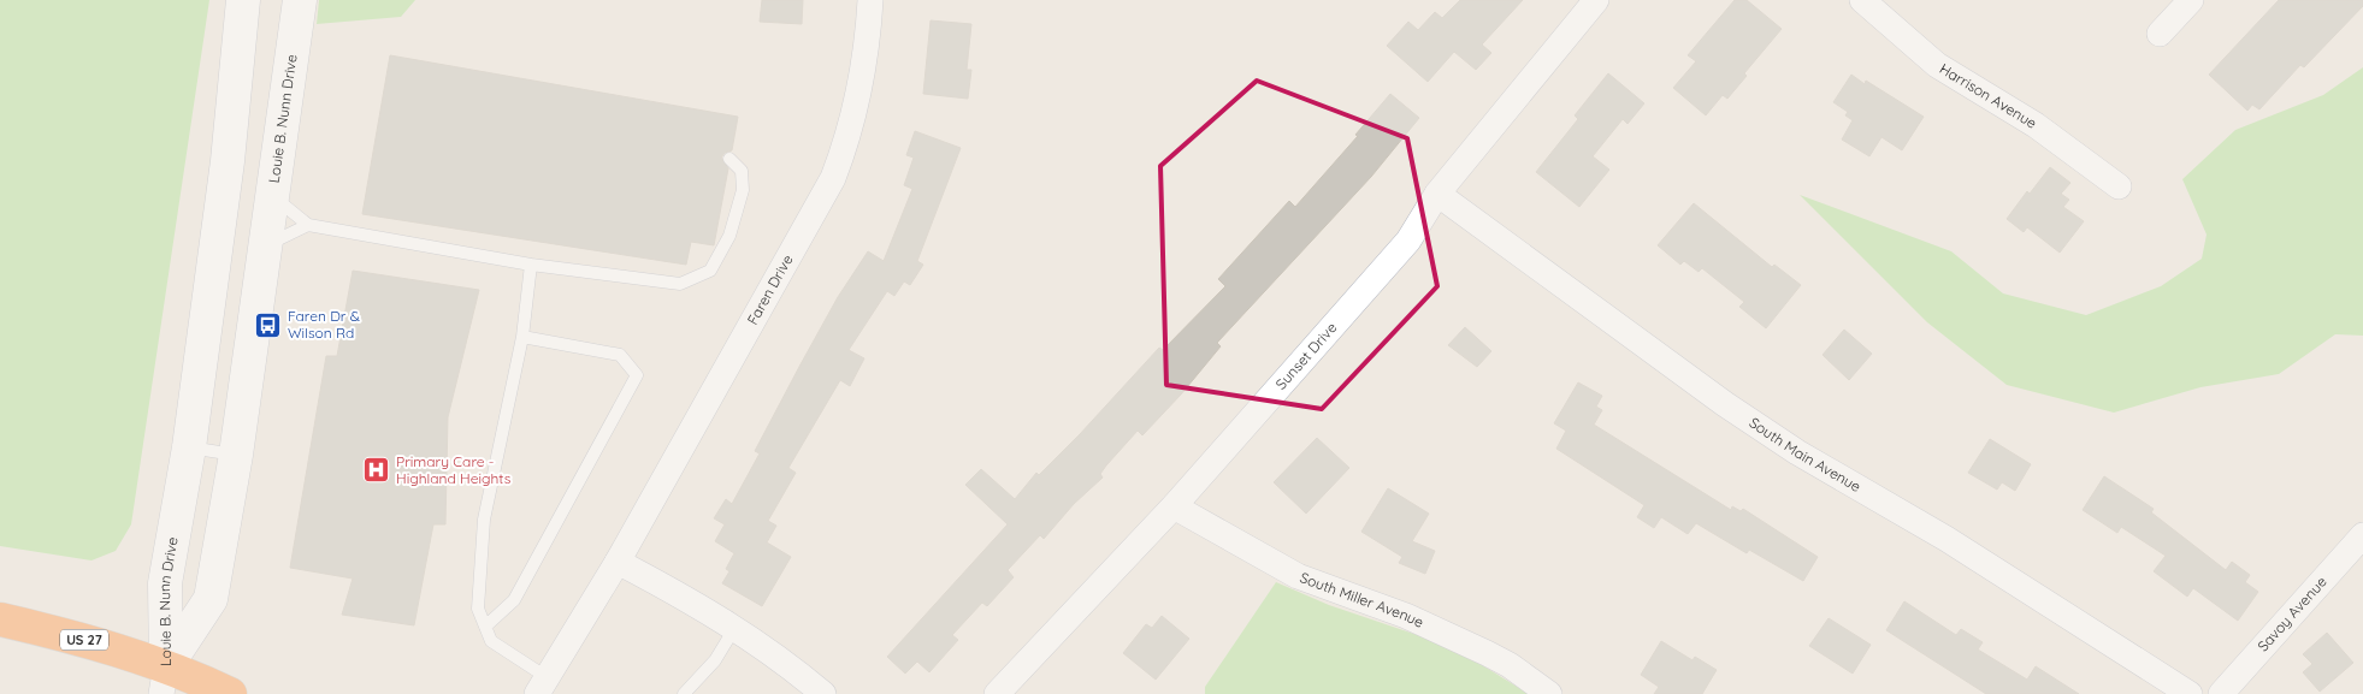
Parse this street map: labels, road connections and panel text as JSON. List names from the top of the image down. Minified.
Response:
{"streets":{"highway":["US 27"],"main road":["Louie B. Nunn Drive"],"street":["Harrison Avenue","Faren Drive","Sunset Drive","South Main Avenue","South Miller Avenue","Savoy Avenue"]},"crossings":[["Louie B. Nunn Drive","US 27"],["Sunset Drive","South Main Avenue"],["Sunset Drive","South Miller Avenue"]],"places":{"bus stop":["Faren Dr & Wilson Rd"],"hospital":["Primary Care - Highland Heights"]}}
